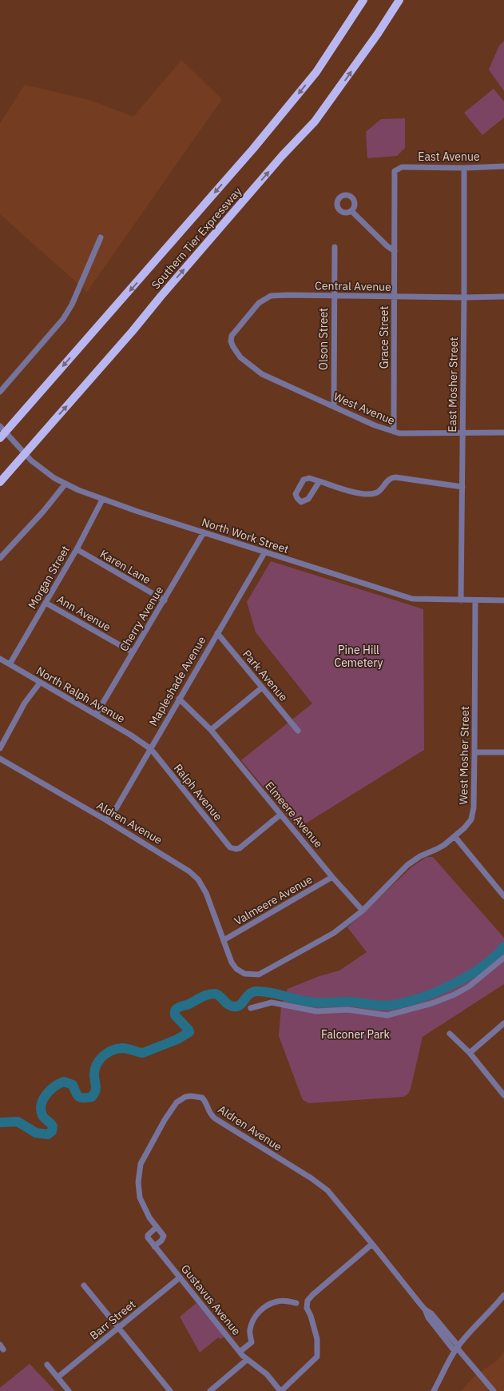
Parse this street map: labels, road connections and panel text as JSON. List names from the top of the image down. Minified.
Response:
{"streets":{"highway":["Southern Tier Expressway"],"street":["East Avenue","Central Avenue","Grace Street","Olson Street","East Mosher Street","West Avenue","North Work Street","Karen Lane","Morgan Street","Ann Avenue","Cherry Avenue","Park Avenue","Mapleshade Avenue","North Ralph Avenue","West Mosher Street","Ralph Avenue","Elmeere Avenue","Aldren Avenue","Valmeere Avenue","Gustavus Avenue","Barr Street"]},"crossings":[["East Avenue","Grace Street"],["East Avenue","East Mosher Street"],["Southern Tier Expressway","North Work Street"],["Central Avenue","Grace Street"],["Central Avenue","Olson Street"],["Central Avenue","East Mosher Street"],["Central Avenue","West Avenue"],["Grace Street","West Avenue"],["Olson Street","West Avenue"],["East Mosher Street","West Avenue"],["East Mosher Street","North Work Street"],["North Work Street","Morgan Street"],["North Work Street","Cherry Avenue"],["North Work Street","Mapleshade Avenue"],["North Work Street","West Mosher Street"],["Karen Lane","Morgan Street"],["Karen Lane","Cherry Avenue"],["Morgan Street","Ann Avenue"],["Morgan Street","North Ralph Avenue"],["Ann Avenue","Cherry Avenue"],["Cherry Avenue","North Ralph Avenue"],["Park Avenue","Mapleshade Avenue"],["Mapleshade Avenue","North Ralph Avenue"],["Mapleshade Avenue","Ralph Avenue"],["Mapleshade Avenue","Elmeere Avenue"],["Mapleshade Avenue","Aldren Avenue"],["North Ralph Avenue","Ralph Avenue"],["West Mosher Street","Elmeere Avenue"],["West Mosher Street","Aldren Avenue"],["Ralph Avenue","Elmeere Avenue"],["Elmeere Avenue","Valmeere Avenue"],["Aldren Avenue","Valmeere Avenue"],["Aldren Avenue","Gustavus Avenue"],["Gustavus Avenue","Barr Street"]],"parks":["Pine Hill Cemetery","Falconer Park"]}
